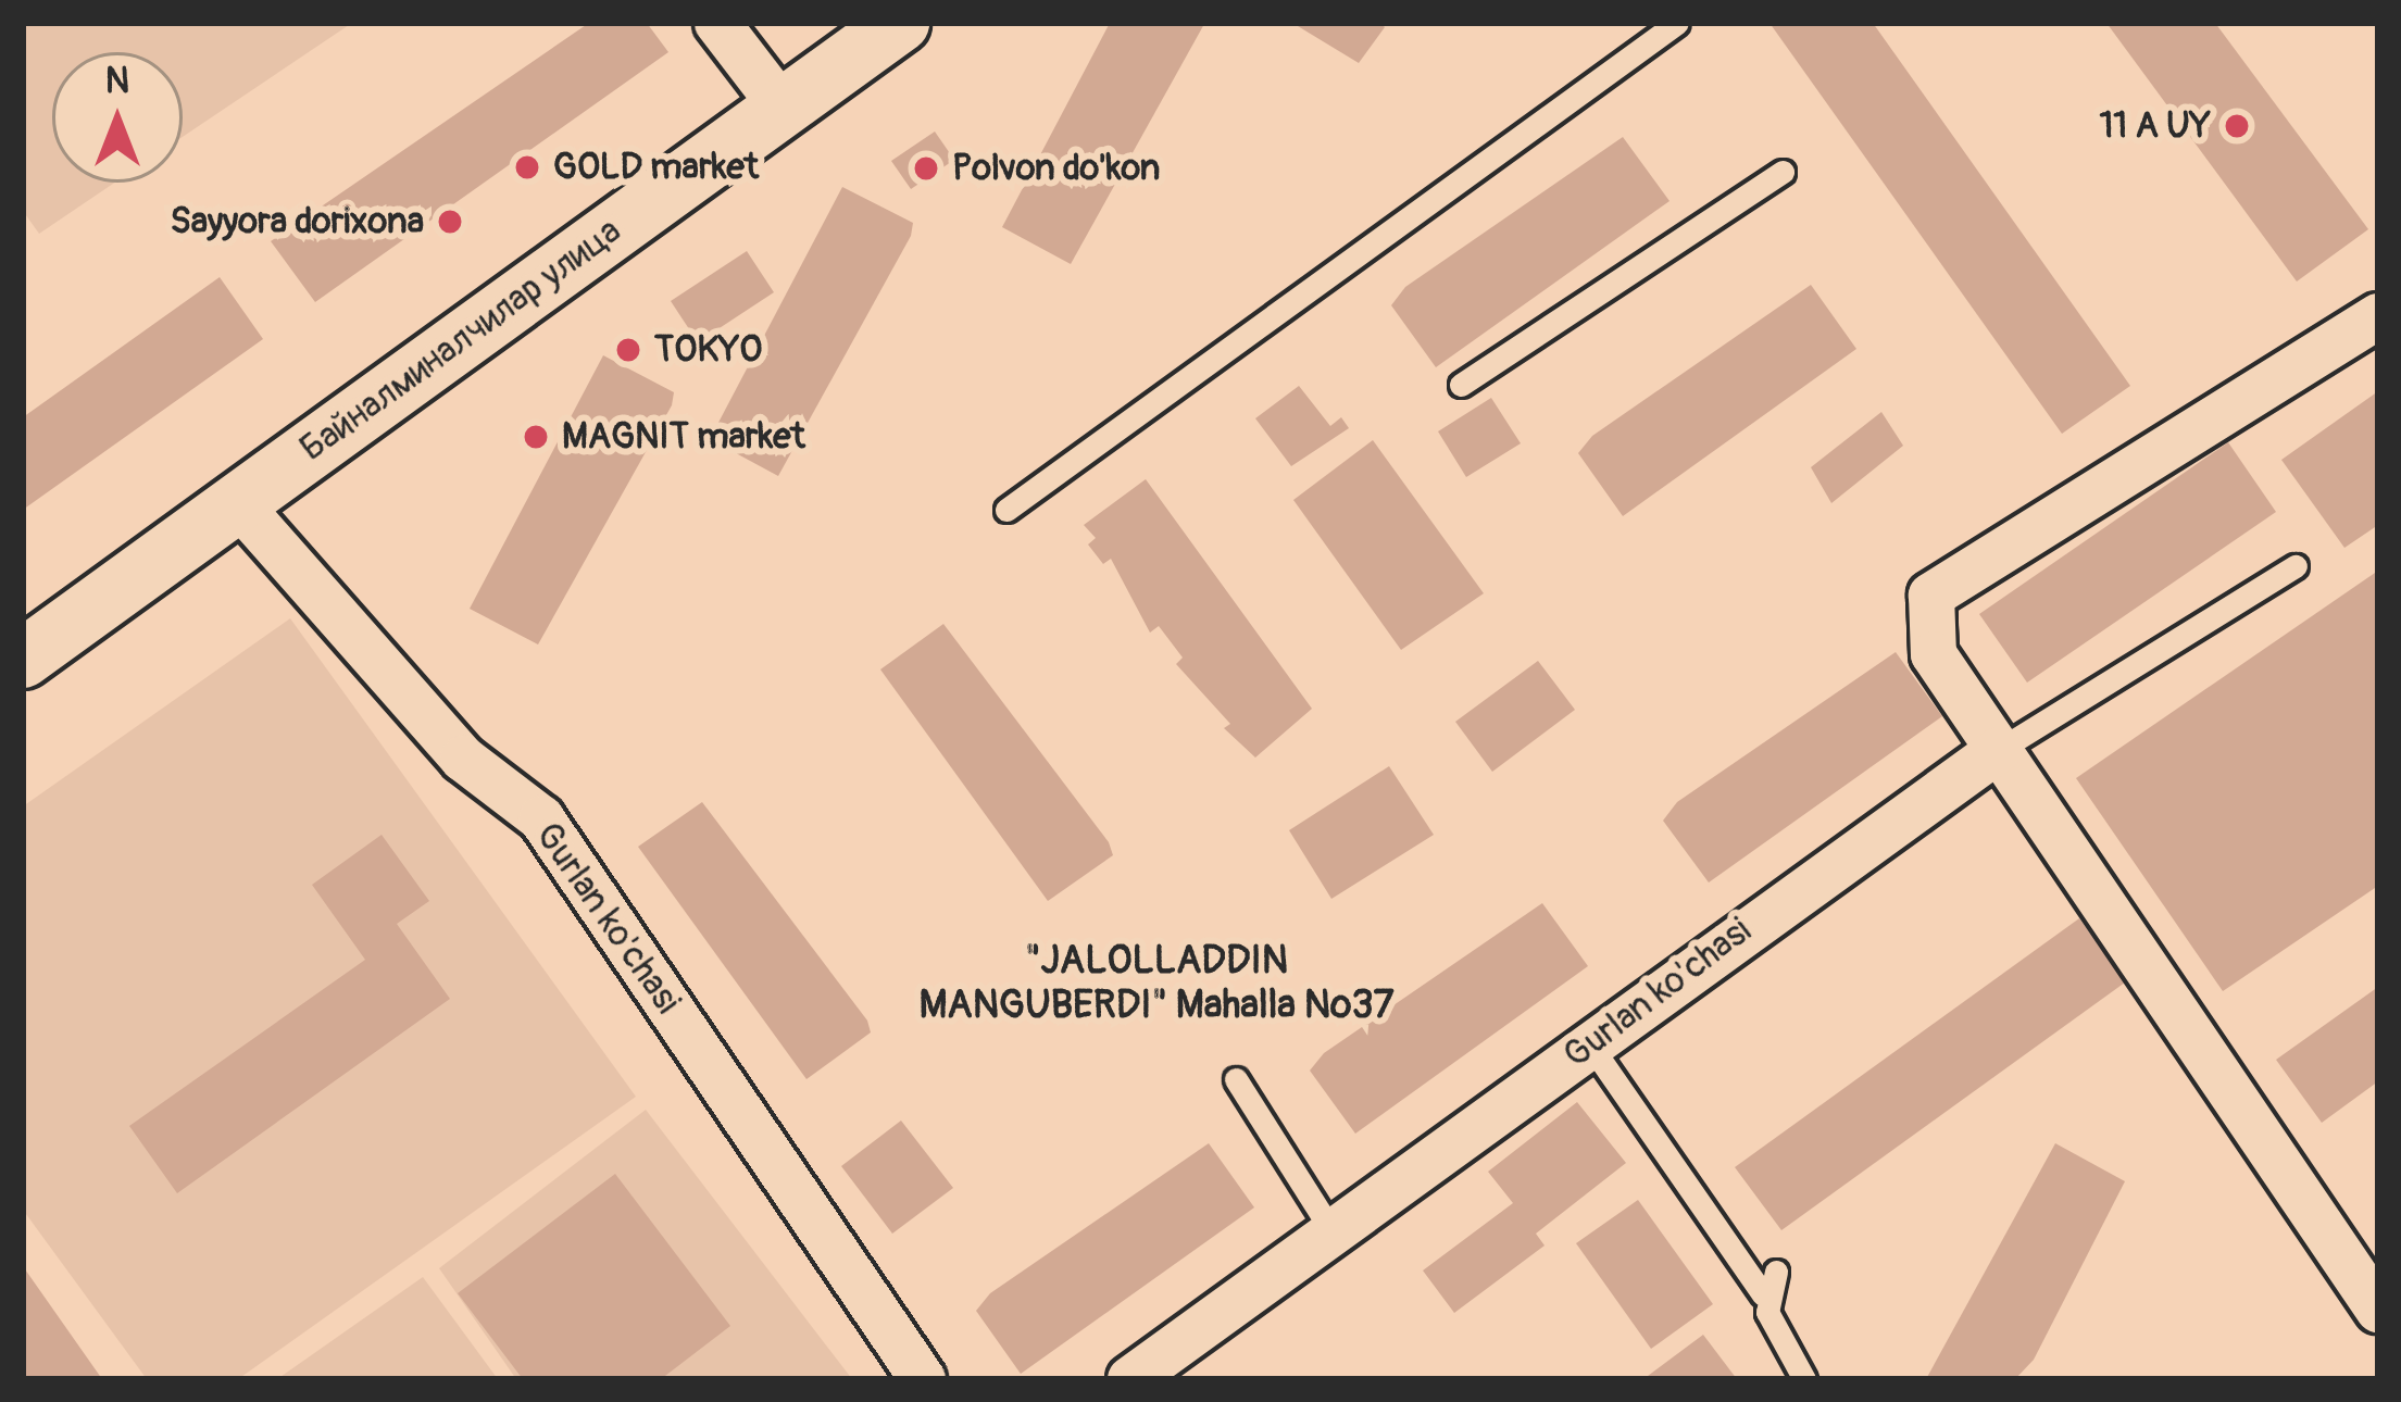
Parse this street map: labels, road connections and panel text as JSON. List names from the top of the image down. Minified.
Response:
{"streets":{"street":["Байналминалчилар улица","Gurlan ko'chasi"]},"crossings":[["Байналминалчилар улица","Gurlan ko'chasi"]],"districts":["\"JALOLLADDIN MANGUBERDI\" Mahalla №37"],"places":["11 A UY","GOLD market","Polvon do'kon","Sayyora dorixona","TOKYO","MAGNIT market"],"north":"top"}
